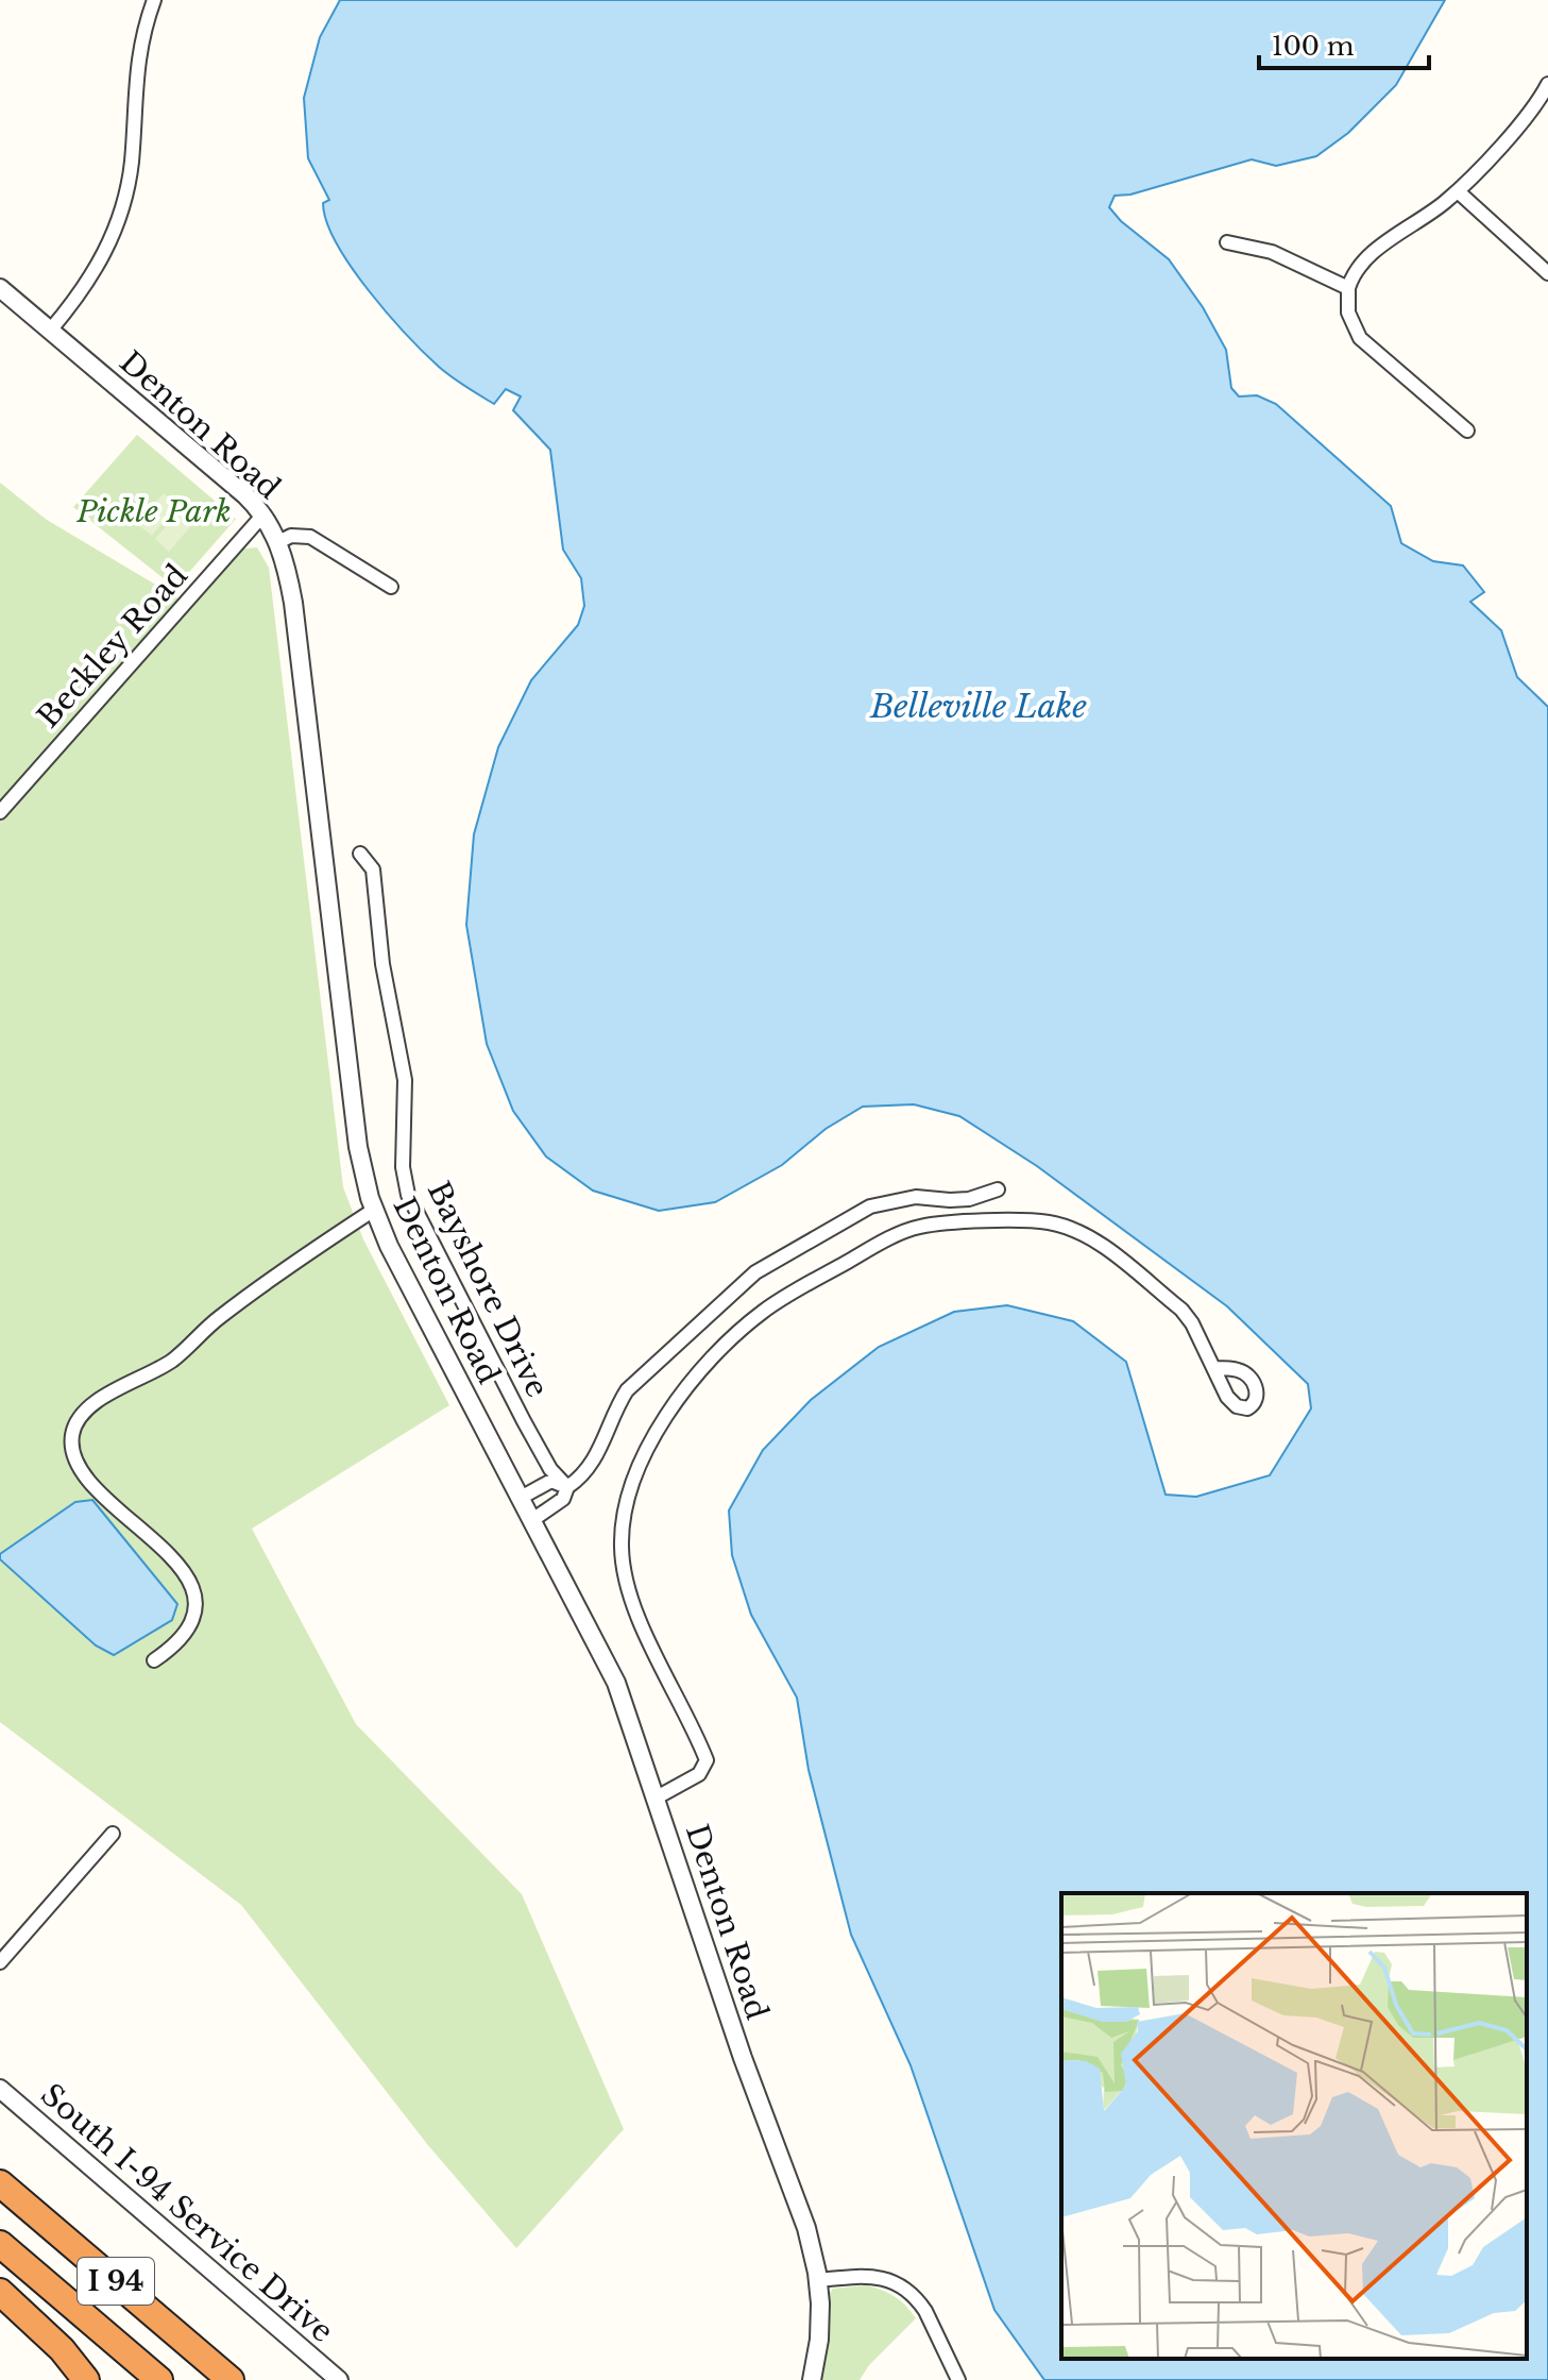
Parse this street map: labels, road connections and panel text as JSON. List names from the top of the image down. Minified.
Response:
{"streets":{"highway":["I 94"],"street":["Denton Road","Beckley Road","Bayshore Drive","South I-94 Service Drive"]},"crossings":[["Denton Road","Beckley Road"]],"water":["Belleville Lake"],"parks":["Pickle Park"],"scale_bar":"100 m"}
